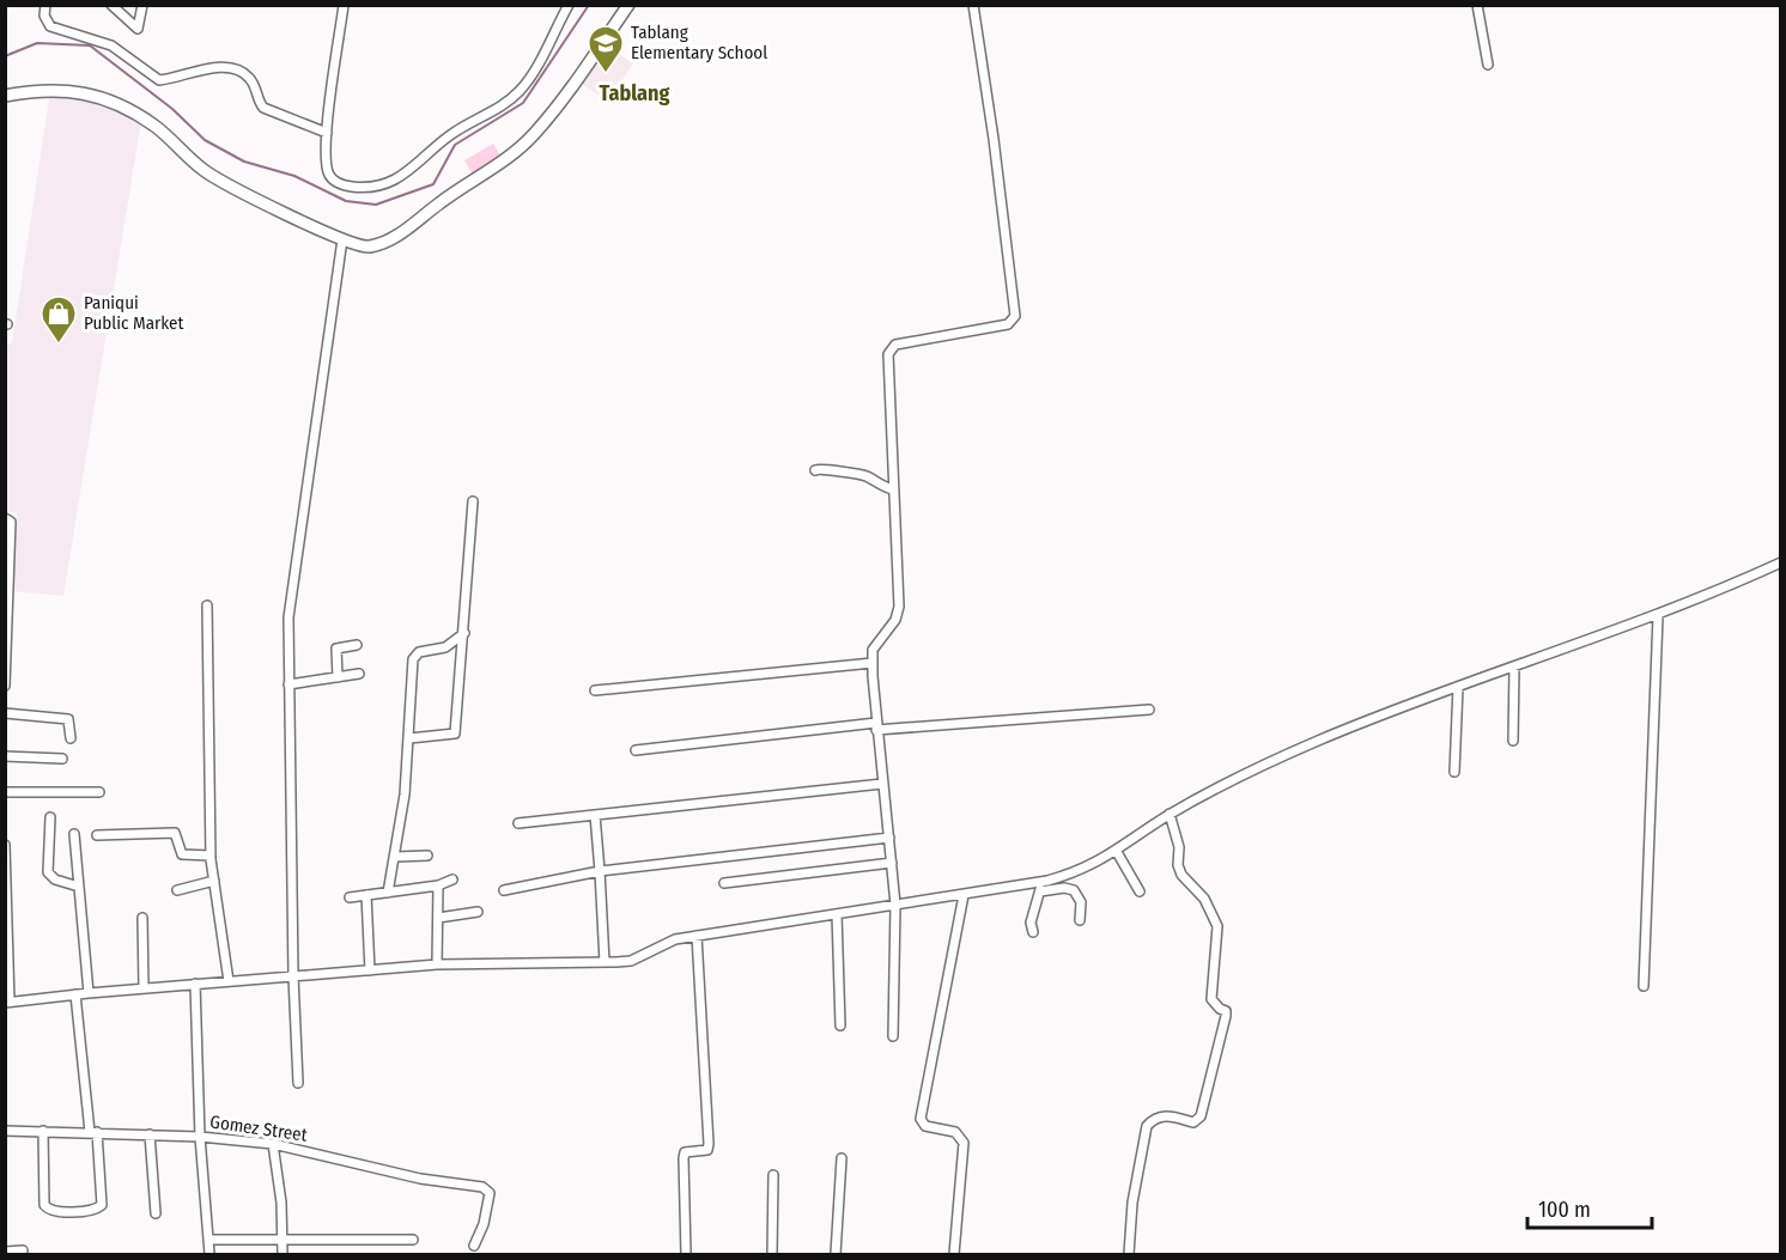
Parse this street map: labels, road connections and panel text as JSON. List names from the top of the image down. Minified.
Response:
{"streets":{"street":["Gomez Street"]},"districts":["Tablang"],"places":{"school or university":["Tablang Elementary School"],"shop":["Paniqui Public Market"]},"scale_bar":"100 m"}
